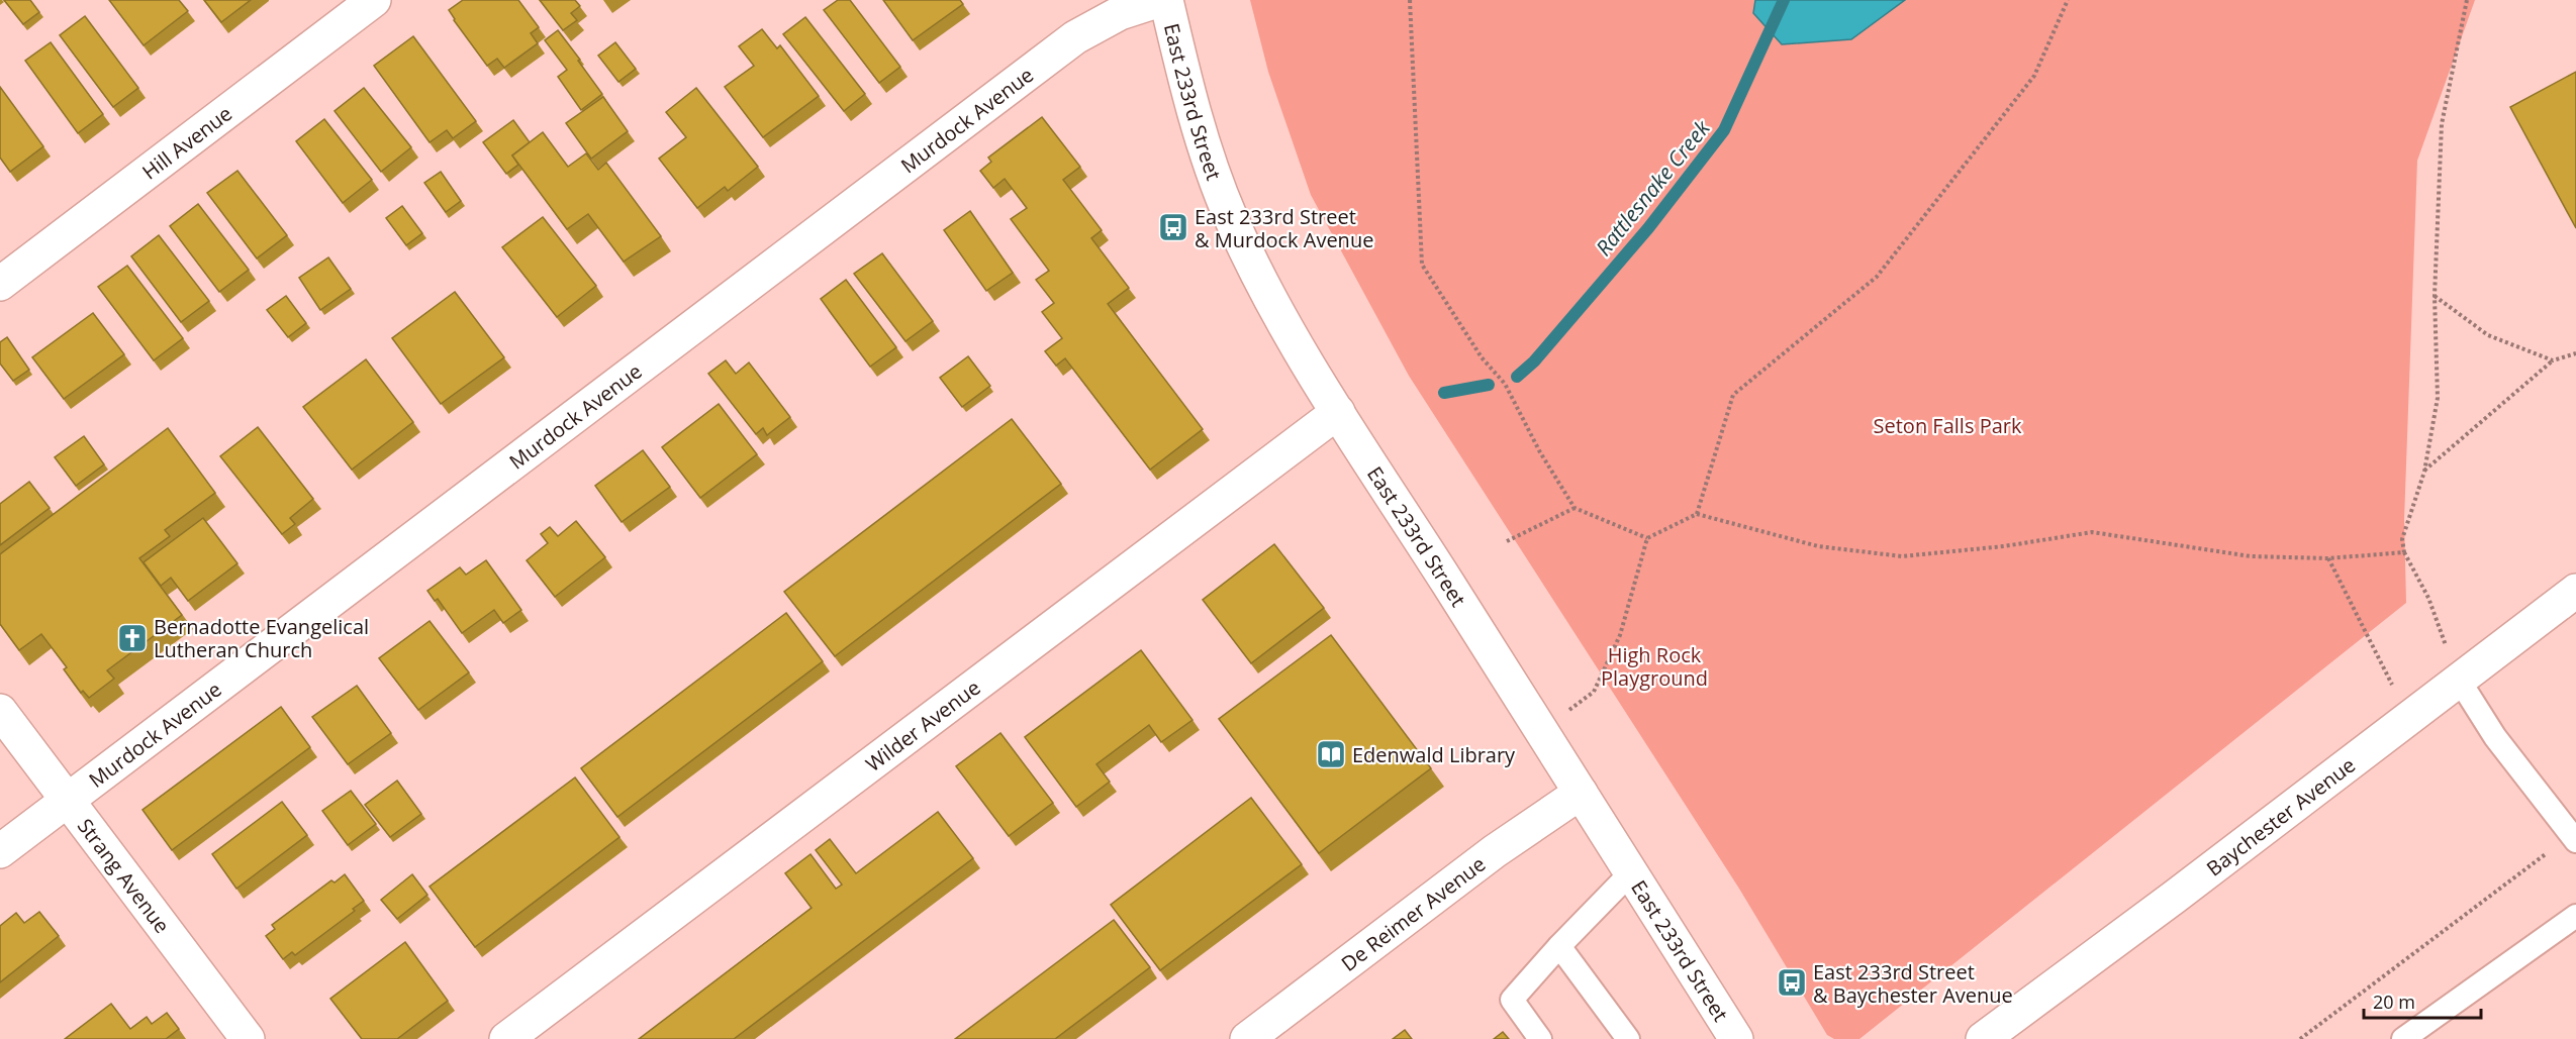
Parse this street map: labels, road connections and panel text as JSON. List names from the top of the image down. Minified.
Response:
{"streets":{"street":["East 233rd Street","Murdock Avenue","Hill Avenue","Wilder Avenue","Baychester Avenue","Strang Avenue","De Reimer Avenue"]},"crossings":[["East 233rd Street","Wilder Avenue"],["East 233rd Street","De Reimer Avenue"],["Murdock Avenue","Strang Avenue"]],"water":["Rattlesnake Creek"],"parks":["Seton Falls Park","High Rock Playground"],"places":{"bus stop":["East 233rd Street & Murdock Avenue","East 233rd Street & Baychester Avenue"],"church":["Bernadotte Evangelical Lutheran Church"],"library":["Edenwald Library"]},"scale_bar":"20 m"}
